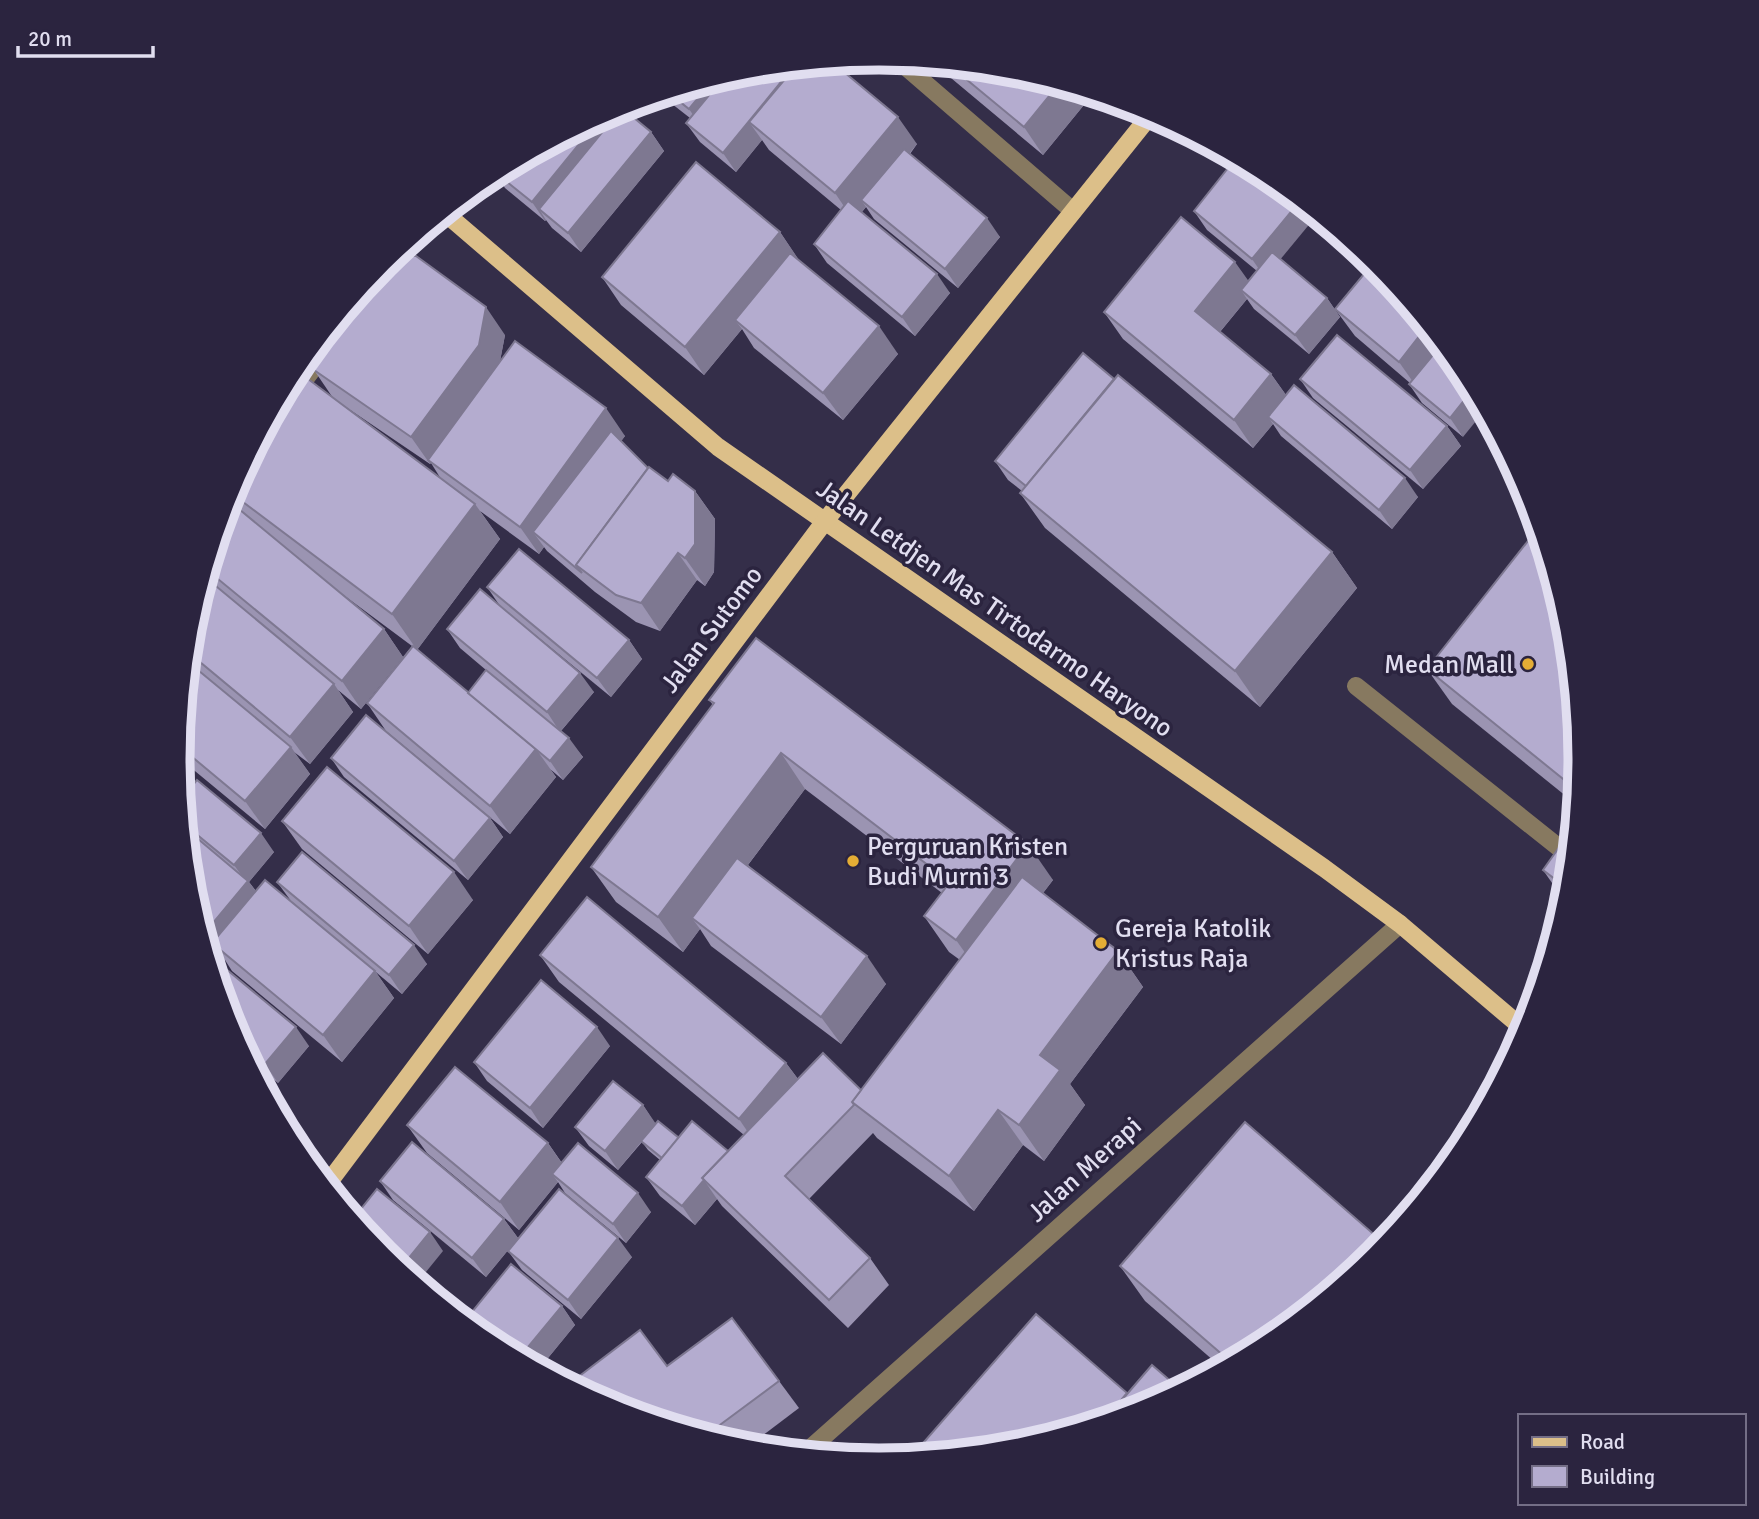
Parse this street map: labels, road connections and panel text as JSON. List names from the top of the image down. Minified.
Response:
{"streets":{"main road":["Jalan Letdjen Mas Tirtodarmo Haryono","Jalan Sutomo"],"street":["Jalan Merapi"]},"crossings":[["Jalan Letdjen Mas Tirtodarmo Haryono","Jalan Sutomo"],["Jalan Letdjen Mas Tirtodarmo Haryono","Jalan Merapi"]],"places":["Medan Mall","Perguruan Kristen Budi Murni 3","Gereja Katolik Kristus Raja"],"legend":["Road","Building"],"scale_bar":"20 m"}
